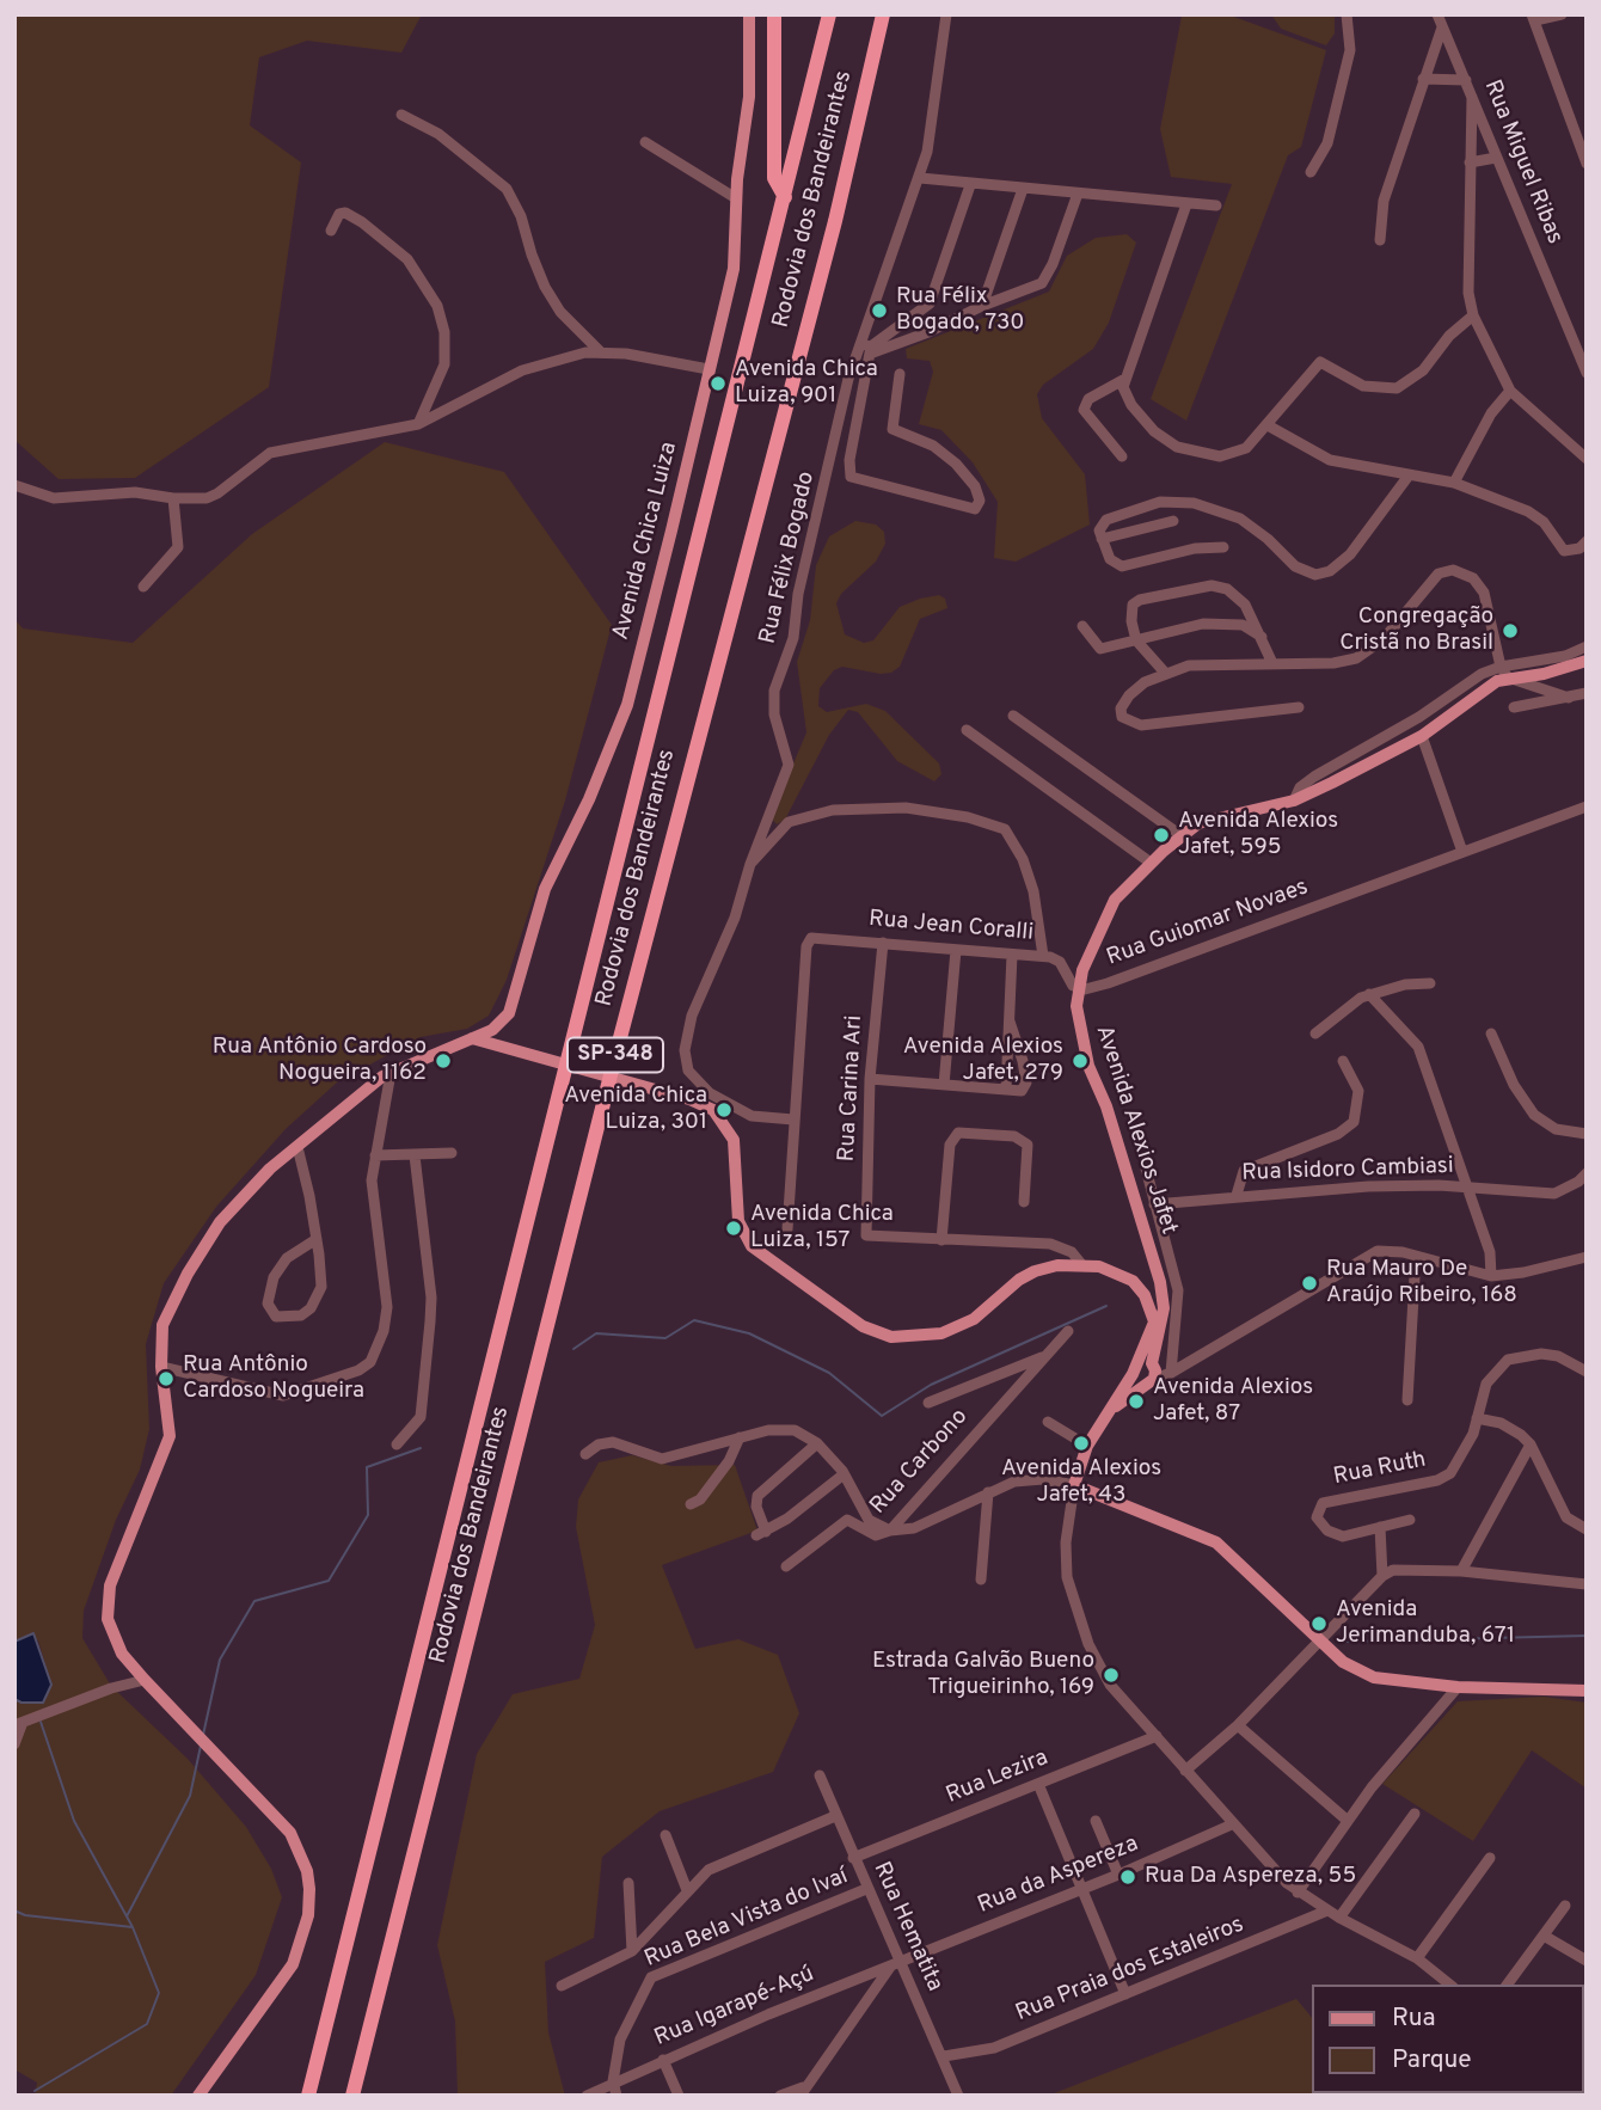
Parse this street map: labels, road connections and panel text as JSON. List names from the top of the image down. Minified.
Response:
{"streets":{"highway":["Rodovia dos Bandeirantes","SP-348"],"main road":["Avenida Chica Luiza","Avenida Alexios Jafet"],"street":["Rua Miguel Ribas","Rua Félix Bogado","Rua Guiomar Novaes","Rua Jean Coralli","Rua Carina Ari","Rua Isidoro Cambiasi","Rua Carbono","Rua Ruth","Rua Lezira","Rua da Aspereza","Rua Bela Vista do Ivaí","Rua Hematita","Rua Praia dos Estaleiros","Rua Igarapé-Açú"]},"crossings":[["Rua Guiomar Novaes","Rua Jean Coralli"],["Rua Guiomar Novaes","Avenida Alexios Jafet"],["Rua Jean Coralli","Rua Carina Ari"],["Rua Jean Coralli","Avenida Alexios Jafet"],["Avenida Alexios Jafet","Rua Isidoro Cambiasi"],["Rua Lezira","Rua Hematita"],["Rua da Aspereza","Rua Hematita"],["Rua da Aspereza","Rua Igarapé-Açú"],["Rua Bela Vista do Ivaí","Rua Hematita"],["Rua Bela Vista do Ivaí","Rua Igarapé-Açú"],["Rua Hematita","Rua Praia dos Estaleiros"],["Rua Hematita","Rua Igarapé-Açú"]],"places":["Rua Félix Bogado, 730","Avenida Chica Luiza, 901","Congregação Cristã no Brasil","Avenida Alexios Jafet, 595","Rua Antônio Cardoso Nogueira, 1162","Avenida Alexios Jafet, 279","Avenida Chica Luiza, 301","Avenida Chica Luiza, 157","Rua Mauro De Araújo Ribeiro, 168","Rua Antônio Cardoso Nogueira","Avenida Alexios Jafet, 87","Avenida Alexios Jafet, 43","Avenida Jerimanduba, 671","Estrada Galvão Bueno Trigueirinho, 169","Rua Da Aspereza, 55"],"legend":["Rua","Parque"]}
